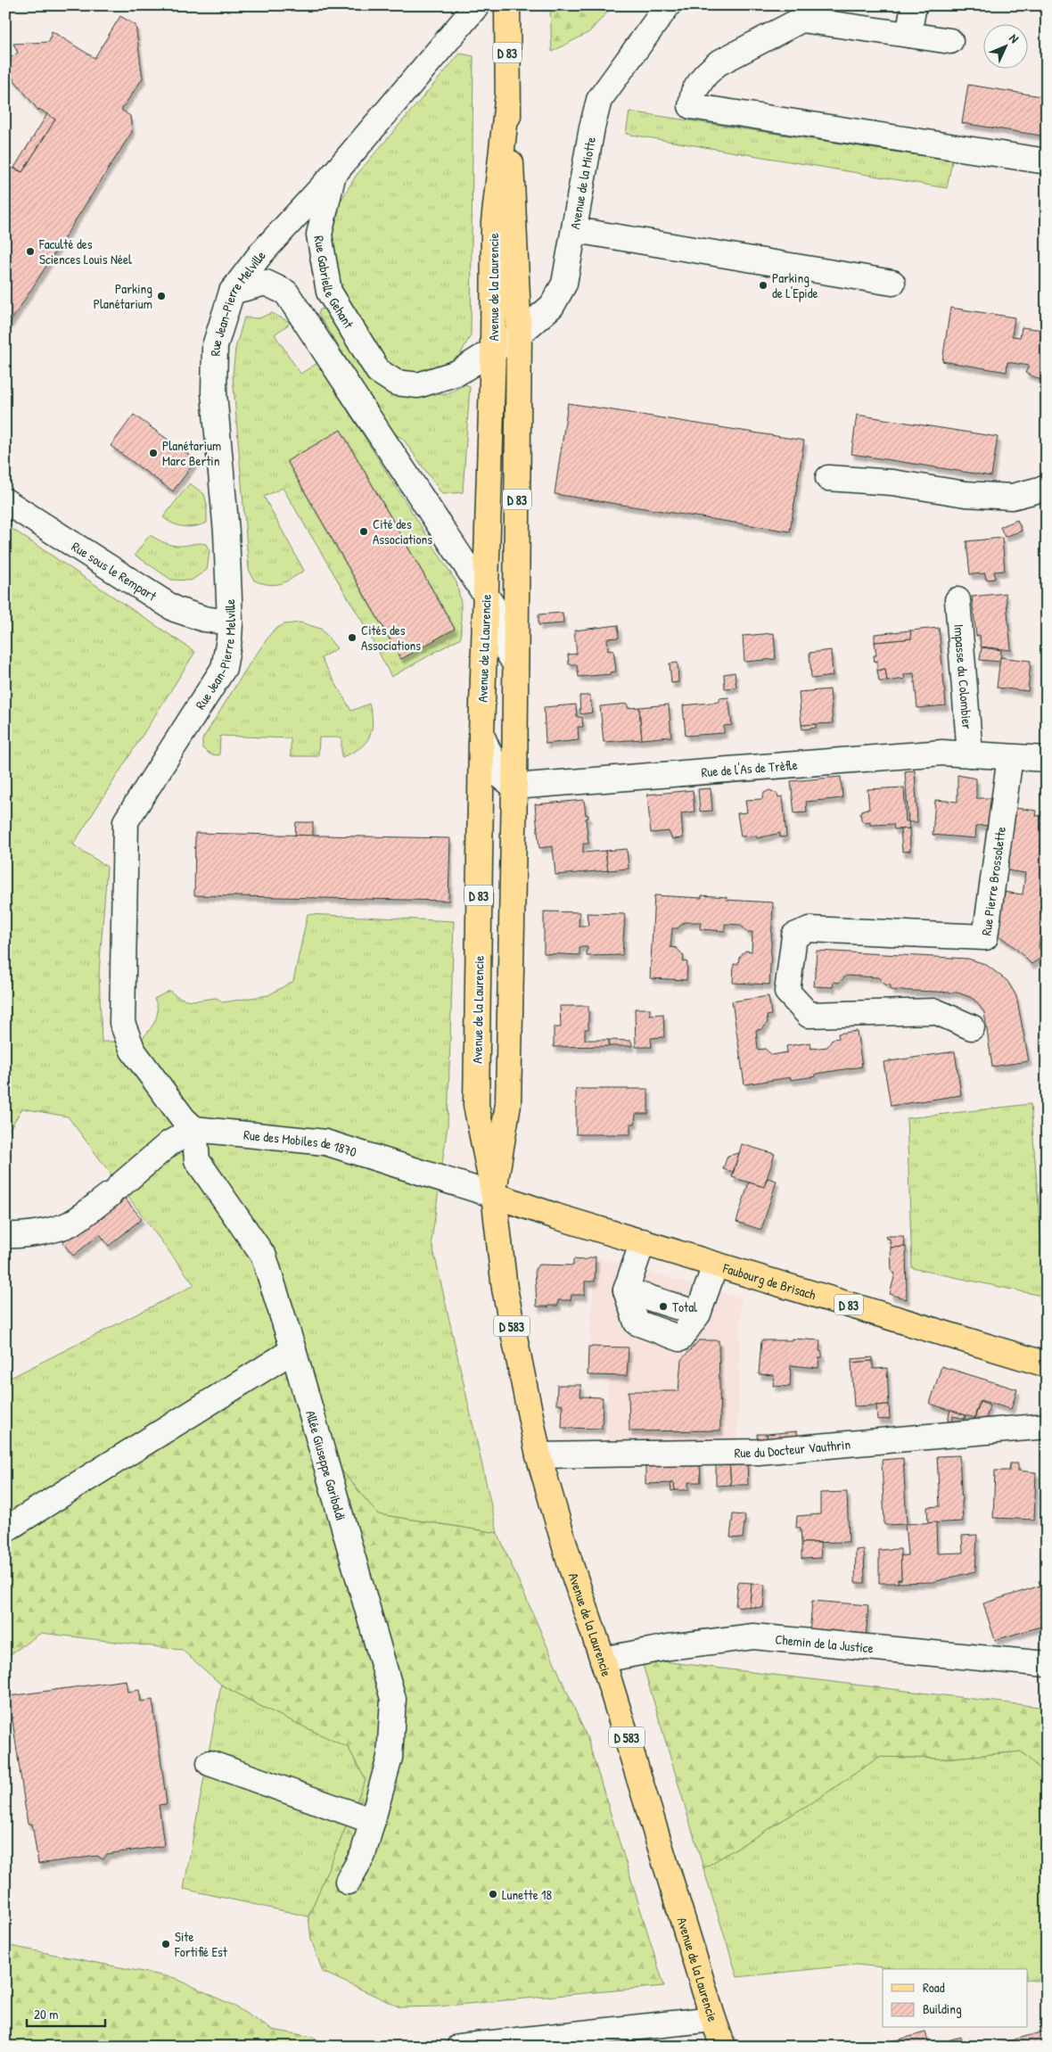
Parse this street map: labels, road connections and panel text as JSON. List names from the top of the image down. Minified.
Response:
{"streets":{"main road":["D 83","Avenue de la Laurencie","Faubourg de Brisach","D 583"],"street":["Avenue de la Miotte","Rue Gabrielle Gehant","Rue Jean-Pierre Melville","Rue sous le Rempart","Impasse du Colombier","Rue de l'As de Trèfle","Rue Pierre Brossolette","Rue des Mobiles de 1870","Rue du Docteur Vauthrin","Allée Giuseppe Garibaldi","Chemin de la Justice"]},"crossings":[["Avenue de la Miotte","Rue Gabrielle Gehant"],["Avenue de la Miotte","Avenue de la Laurencie"],["Rue Gabrielle Gehant","Avenue de la Laurencie"],["Rue Gabrielle Gehant","Rue Jean-Pierre Melville"],["Avenue de la Laurencie","Rue de l'As de Trèfle"],["Avenue de la Laurencie","Rue des Mobiles de 1870"],["Avenue de la Laurencie","Faubourg de Brisach"],["Avenue de la Laurencie","Rue du Docteur Vauthrin"],["Avenue de la Laurencie","Chemin de la Justice"],["Rue Jean-Pierre Melville","Rue sous le Rempart"],["Rue Jean-Pierre Melville","Rue des Mobiles de 1870"],["Rue Jean-Pierre Melville","Allée Giuseppe Garibaldi"],["Impasse du Colombier","Rue de l'As de Trèfle"],["Rue de l'As de Trèfle","Rue Pierre Brossolette"],["Rue des Mobiles de 1870","Faubourg de Brisach"],["Rue des Mobiles de 1870","Allée Giuseppe Garibaldi"]],"places":["Faculté des Sciences Louis Néel","Parking de L'Epide","Parking Planétarium","Planétarium Marc Bertin","Cité des Associations","Cités des Associations","Total","Lunette 18","Site Fortifié Est"],"legend":["Road","Building"],"scale_bar":"20 m","north":"top right"}
